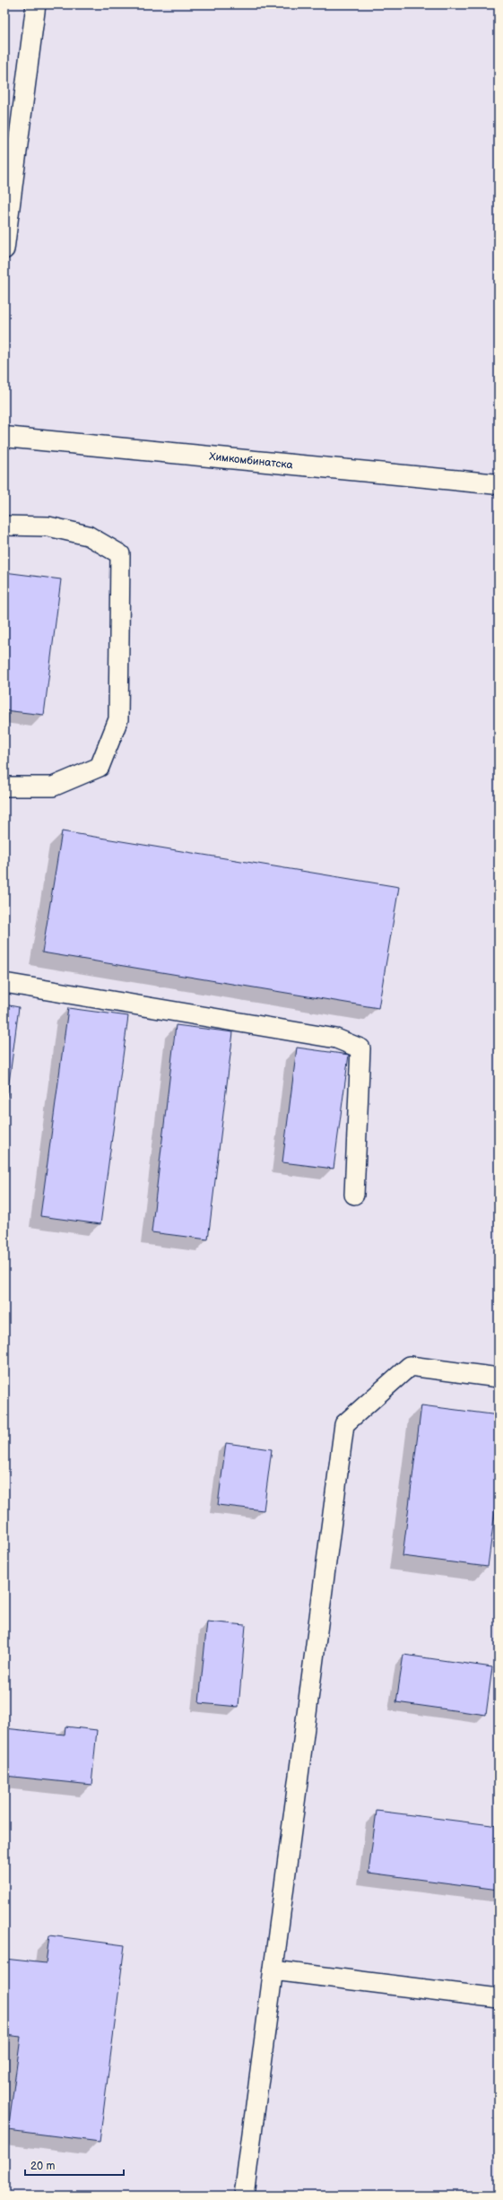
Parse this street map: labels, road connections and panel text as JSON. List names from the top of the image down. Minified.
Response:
{"streets":{"street":["Химкомбинатска"]},"scale_bar":"20 m"}
